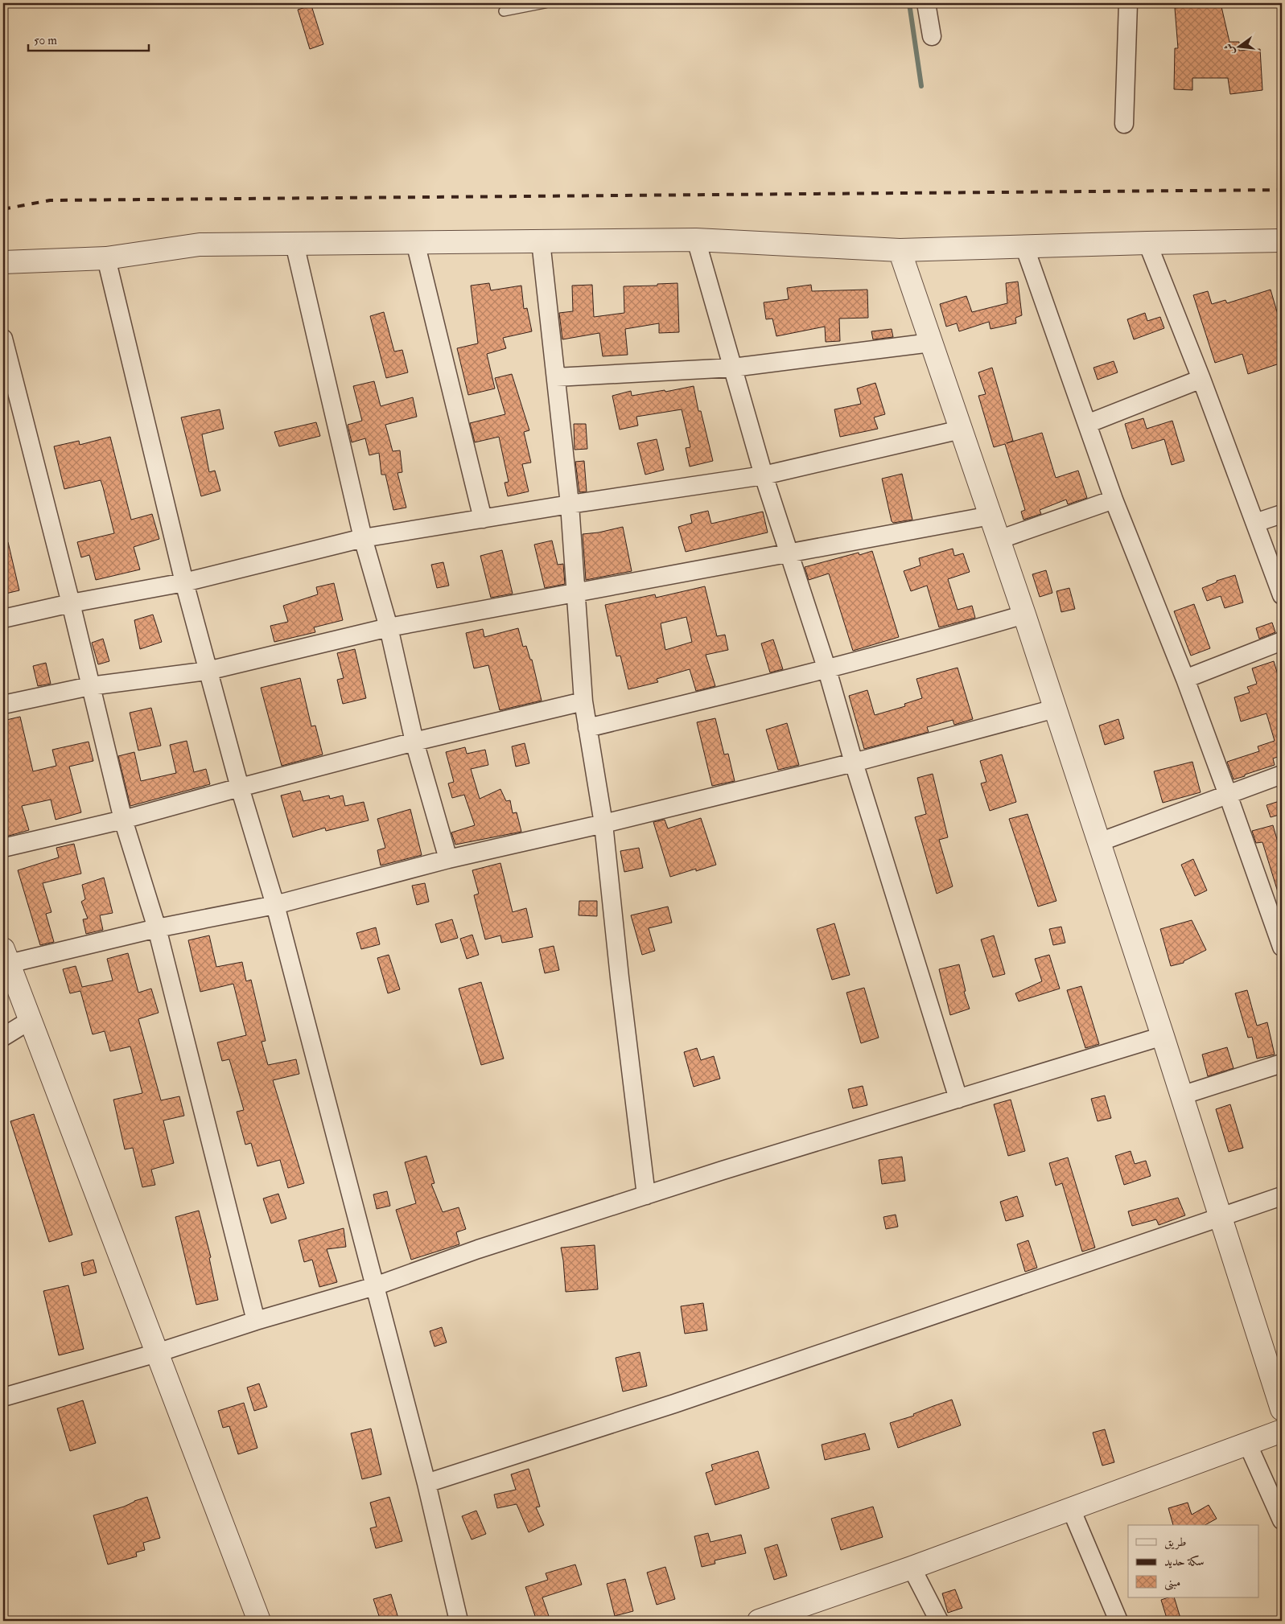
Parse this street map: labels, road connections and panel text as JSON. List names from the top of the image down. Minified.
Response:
{"legend":["طريق","سكة حديد","مبنى"],"scale_bar":"50 m","north":"left"}
